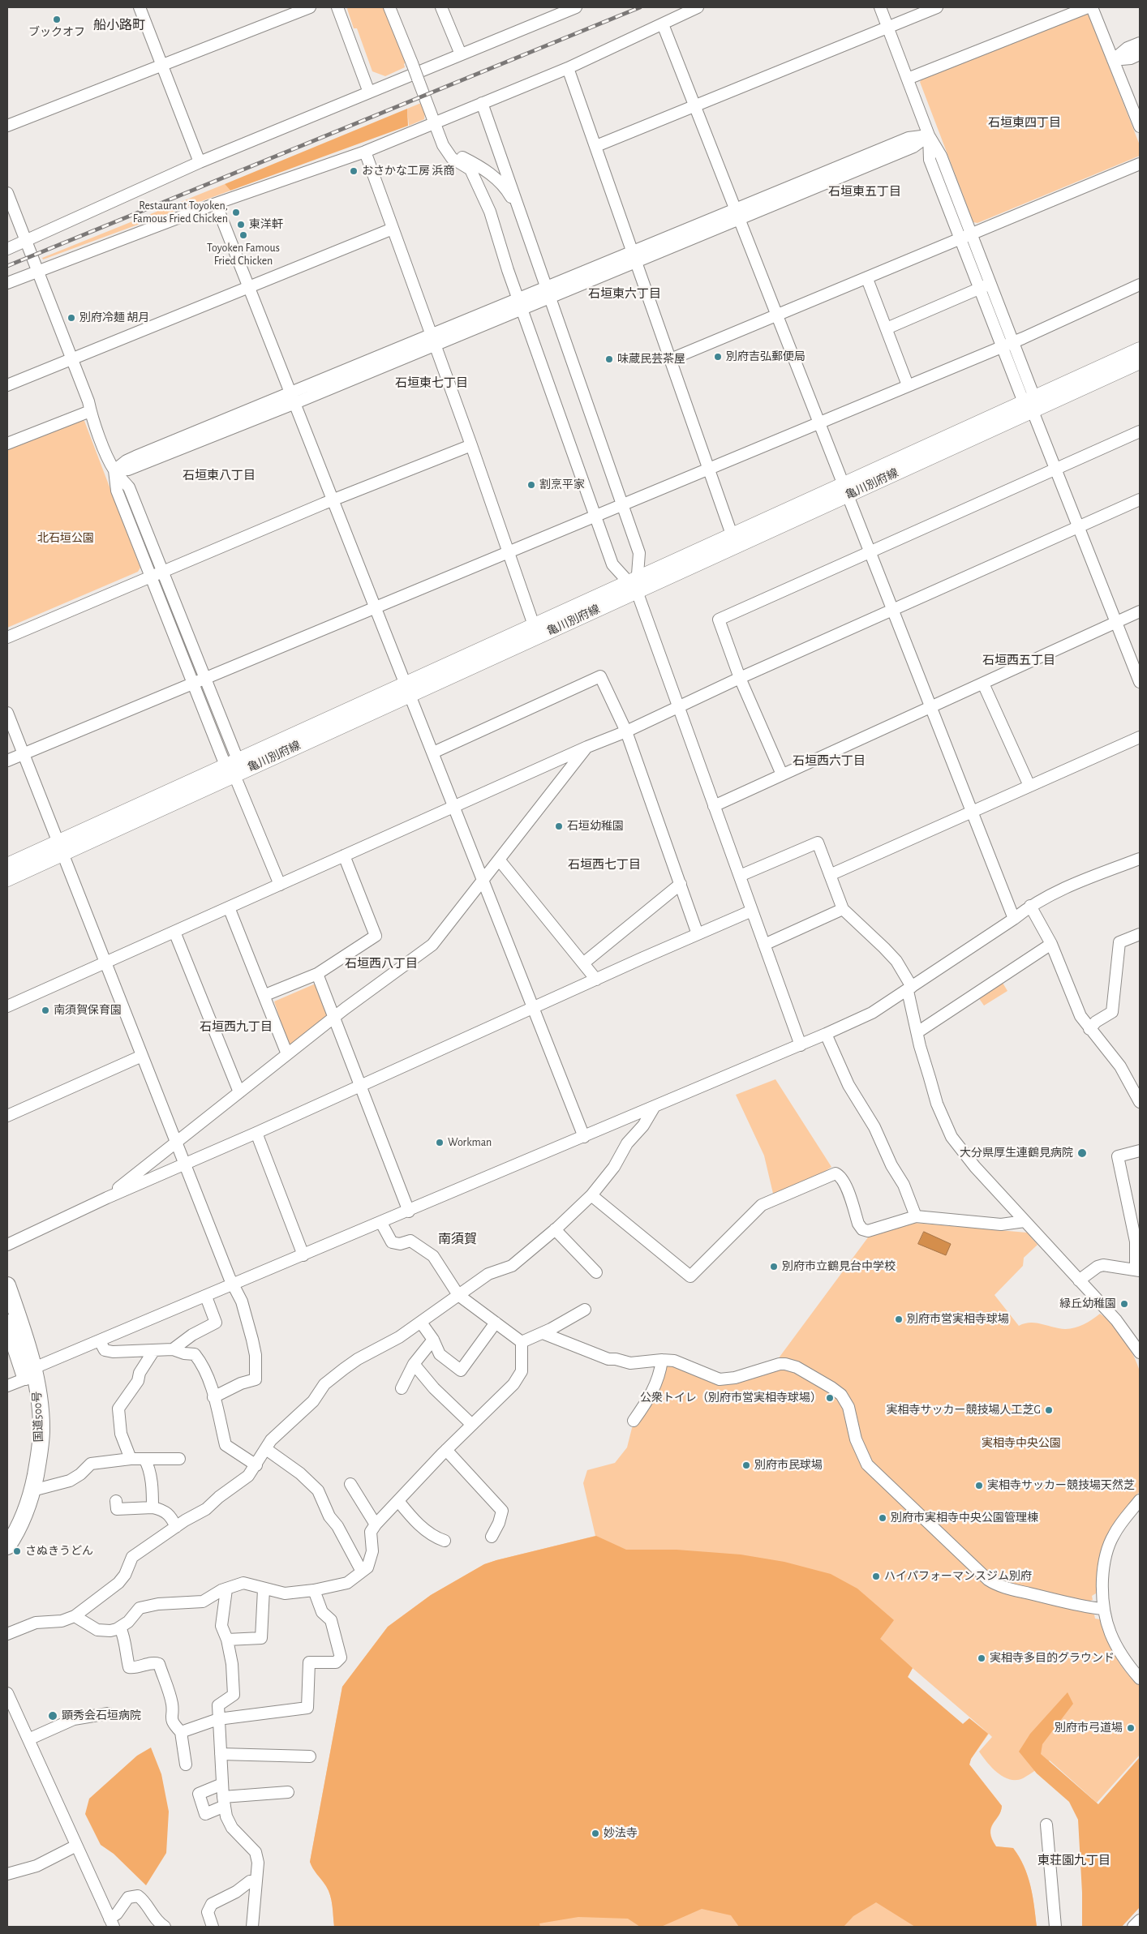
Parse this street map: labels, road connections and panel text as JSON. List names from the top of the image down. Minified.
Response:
{"streets":{"highway":["国道500号"],"main road":["亀川別府線"]},"districts":["船小路町","石垣東四丁目","石垣東五丁目","石垣東六丁目","石垣東七丁目","石垣東八丁目","石垣西五丁目","石垣西六丁目","石垣西七丁目","石垣西八丁目","石垣西九丁目","南須賀","東荘園九丁目"],"parks":["北石垣公園","実相寺中央公園"],"places":["ブックオフ","おさかな工房 浜商","Restaurant Toyoken, Famous Fried Chicken","東洋軒","Toyoken Famous Fried Chicken","別府冷麺 胡月","別府吉弘郵便局","味蔵民芸茶屋","割烹平家","石垣幼稚園","南須賀保育園","Workman","大分県厚生連鶴見病院","別府市立鶴見台中学校","緑丘幼稚園","別府市営実相寺球場","公衆トイレ（別府市営実相寺球場）","実相寺サッカー競技場人工芝G","別府市民球場","実相寺サッカー競技場天然芝","別府市実相寺中央公園管理棟","さぬきうどん","ハイパフォーマンスジム別府","実相寺多目的グラウンド","顕秀会石垣病院","別府市弓道場","妙法寺"]}
